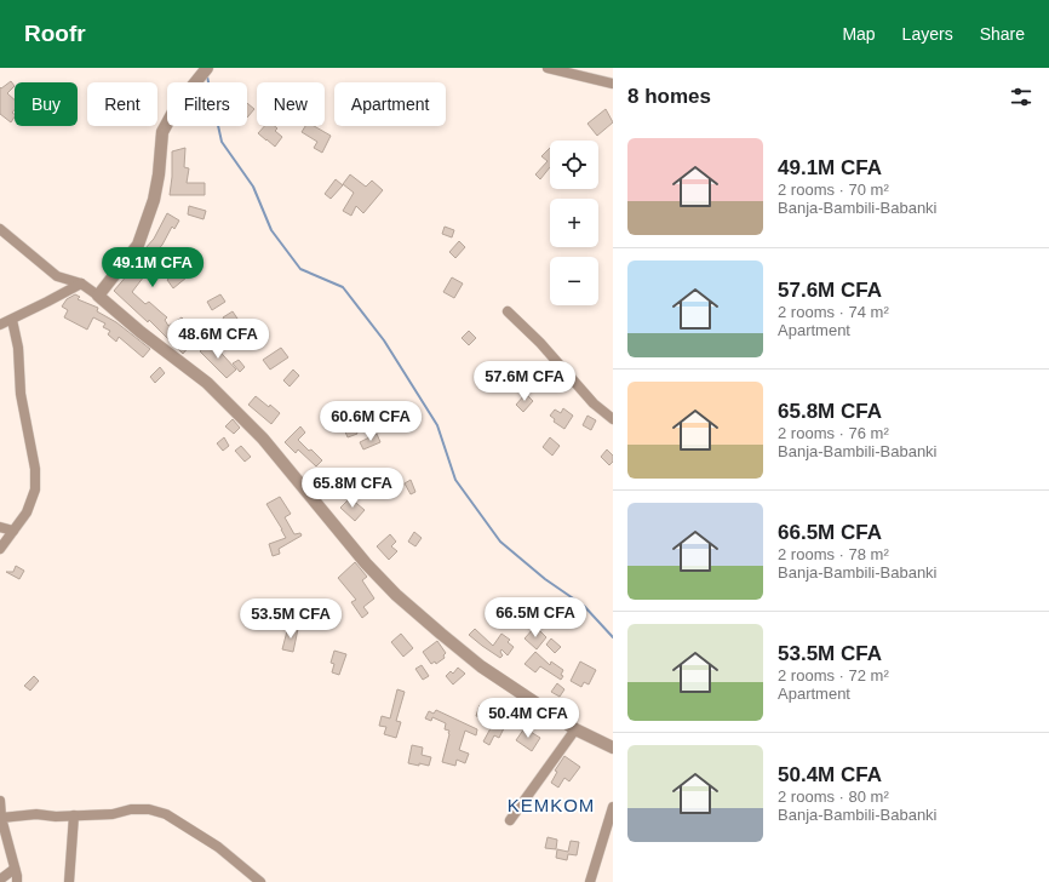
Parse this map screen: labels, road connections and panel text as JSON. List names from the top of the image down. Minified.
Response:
{"districts":["KEMKOM"],"page":{"header":"Roofr","nav":["Map","Layers","Share"],"heading":"8 homes","chip":["Buy","Rent","Filters","New","Apartment"],"list":[{"name":"49.1M CFA","note":"2 rooms · 70 m² · Banja-Bambili-Babanki"},{"name":"57.6M CFA","note":"2 rooms · 74 m² · Apartment"},{"name":"65.8M CFA","note":"2 rooms · 76 m² · Banja-Bambili-Babanki"},{"name":"66.5M CFA","note":"2 rooms · 78 m² · Banja-Bambili-Babanki"},{"name":"53.5M CFA","note":"2 rooms · 72 m² · Apartment"},{"name":"50.4M CFA","note":"2 rooms · 80 m² · Banja-Bambili-Babanki"}],"map_buttons":["+","−"],"price":["49.1M CFA","48.6M CFA","57.6M CFA","60.6M CFA","65.8M CFA","66.5M CFA","53.5M CFA","50.4M CFA"]}}
